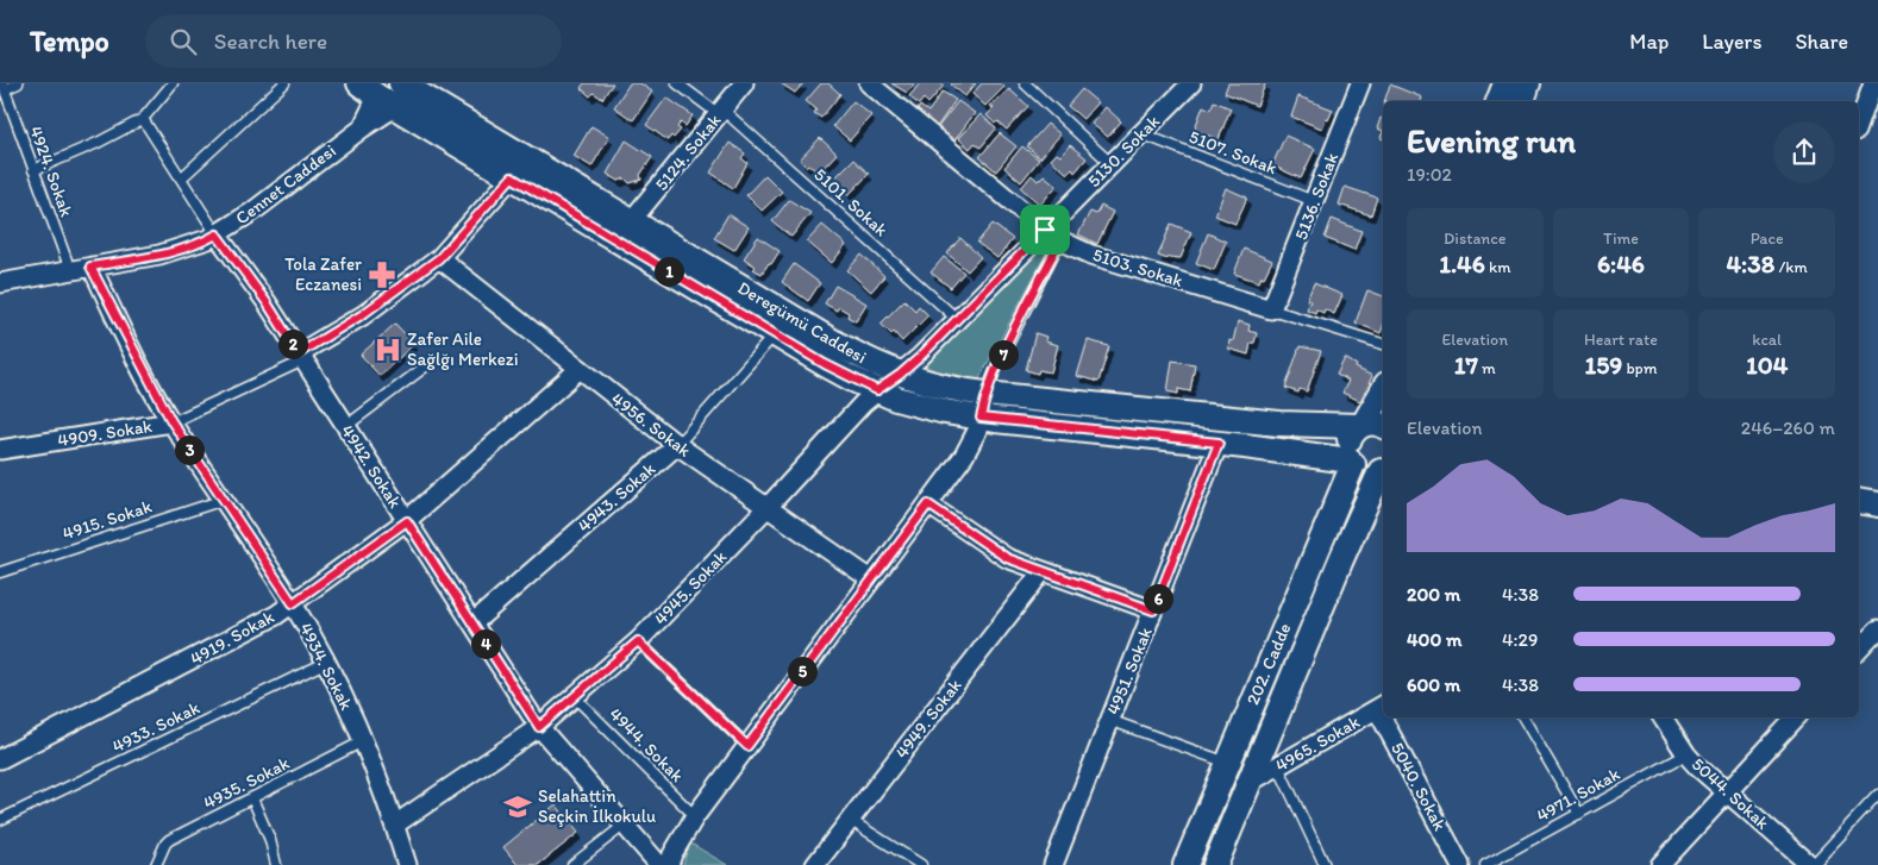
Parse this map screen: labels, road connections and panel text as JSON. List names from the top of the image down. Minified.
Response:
{"streets":{"main road":["Cennet Caddesi","Deregümü Caddesi","202. Cadde"],"street":["5130. Sokak","5124. Sokak","5136. Sokak","5103. Sokak","4956. Sokak","4909. Sokak","4942. Sokak","4943. Sokak","4945. Sokak","4919. Sokak","4934. Sokak","4951. Sokak","4949. Sokak","4965. Sokak","5040. Sokak","5044. Sokak"],"lane":["5107. Sokak","4924. Sokak","5101. Sokak","4915. Sokak","4933. Sokak","4944. Sokak","4935. Sokak","4971. Sokak"]},"crossings":[["5130. Sokak","5107. Sokak"],["5130. Sokak","5101. Sokak"],["5130. Sokak","5103. Sokak"],["5130. Sokak","Deregümü Caddesi"],["5130. Sokak","4945. Sokak"],["5124. Sokak","5101. Sokak"],["5124. Sokak","Deregümü Caddesi"],["5107. Sokak","5136. Sokak"],["4924. Sokak","Cennet Caddesi"],["Cennet Caddesi","Deregümü Caddesi"],["Cennet Caddesi","4942. Sokak"],["Cennet Caddesi","4934. Sokak"],["5136. Sokak","5103. Sokak"],["Deregümü Caddesi","4909. Sokak"],["Deregümü Caddesi","4943. Sokak"],["Deregümü Caddesi","4945. Sokak"],["Deregümü Caddesi","202. Cadde"],["Deregümü Caddesi","4951. Sokak"],["4956. Sokak","4909. Sokak"],["4956. Sokak","4943. Sokak"],["4956. Sokak","4945. Sokak"],["4956. Sokak","4919. Sokak"],["4909. Sokak","4942. Sokak"],["4909. Sokak","4934. Sokak"],["4942. Sokak","4943. Sokak"],["4942. Sokak","4945. Sokak"],["4942. Sokak","4919. Sokak"],["4915. Sokak","4934. Sokak"],["4945. Sokak","4934. Sokak"],["4945. Sokak","4944. Sokak"],["4919. Sokak","4934. Sokak"],["202. Cadde","4965. Sokak"],["4934. Sokak","4933. Sokak"],["4934. Sokak","4935. Sokak"],["5044. Sokak","4971. Sokak"]],"places":{"pharmacy":["Tola Zafer Eczanesi"],"hospital":["Zafer Aile Sağlğı Merkezi"],"school or university":["Selahattin Seçkin İlkokulu"]},"page":{"header":"Tempo","search":"Search here","nav":["Map","Layers","Share"],"heading":["Evening run","19:02"],"stats":[["Distance","1.46 km"],["Time","6:46"],["Pace","4:38 /km"],["Elevation","17 m"],["Heart rate","159 bpm"],["kcal","104"]],"pins":["1","2","7","3","6","4","5"],"chart":["Elevation","246–260 m"],"list":[{"name":"200 m","note":"4:38"},{"name":"400 m","note":"4:29"},{"name":"600 m","note":"4:38"}]}}
